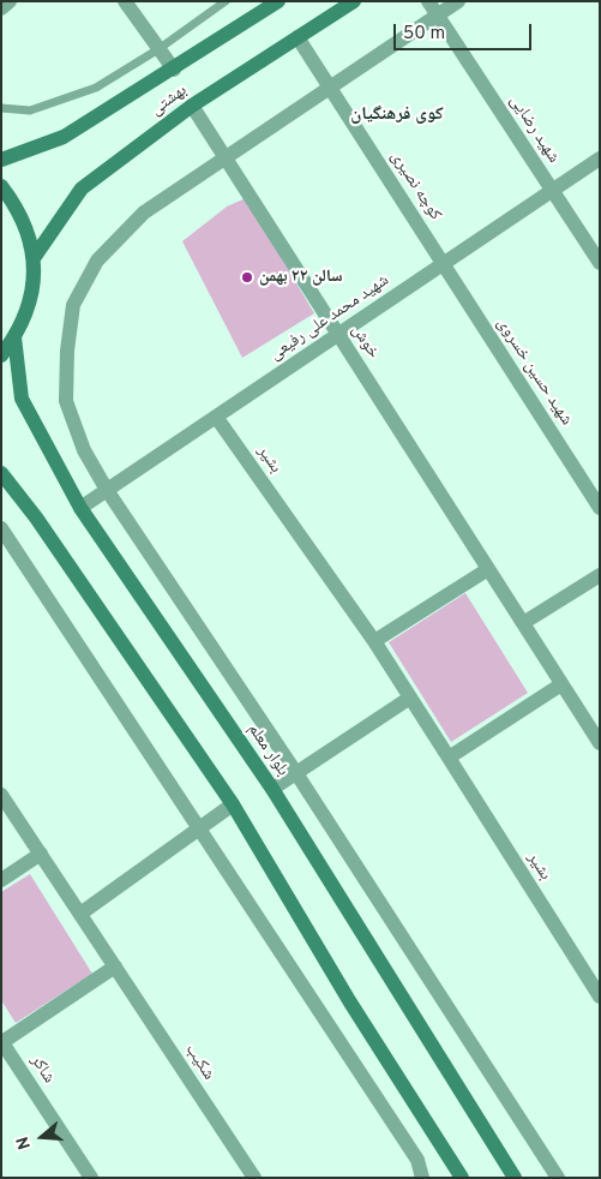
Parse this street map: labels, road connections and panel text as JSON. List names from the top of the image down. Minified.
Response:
{"streets":{"main road":["بهشتی","بلوار معلم"],"street":["شهید رضایی","کوچه نصیری","شهید محمد علی رفیعی","خوش","شهید حسین خسروی","بشیر","شکیب","شاکر"]},"crossings":[["بهشتی","کوچه نصیری"],["بهشتی","خوش"],["شهید رضایی","شهید محمد علی رفیعی"],["کوچه نصیری","شهید محمد علی رفیعی"],["کوچه نصیری","شهید حسین خسروی"],["شهید محمد علی رفیعی","خوش"],["شهید محمد علی رفیعی","شهید حسین خسروی"],["شهید محمد علی رفیعی","بشیر"],["شهید محمد علی رفیعی","بلوار معلم"]],"districts":["کوی فرهنگیان"],"places":["سالن ۲۲ بهمن"],"scale_bar":"50 m","north":"left"}
